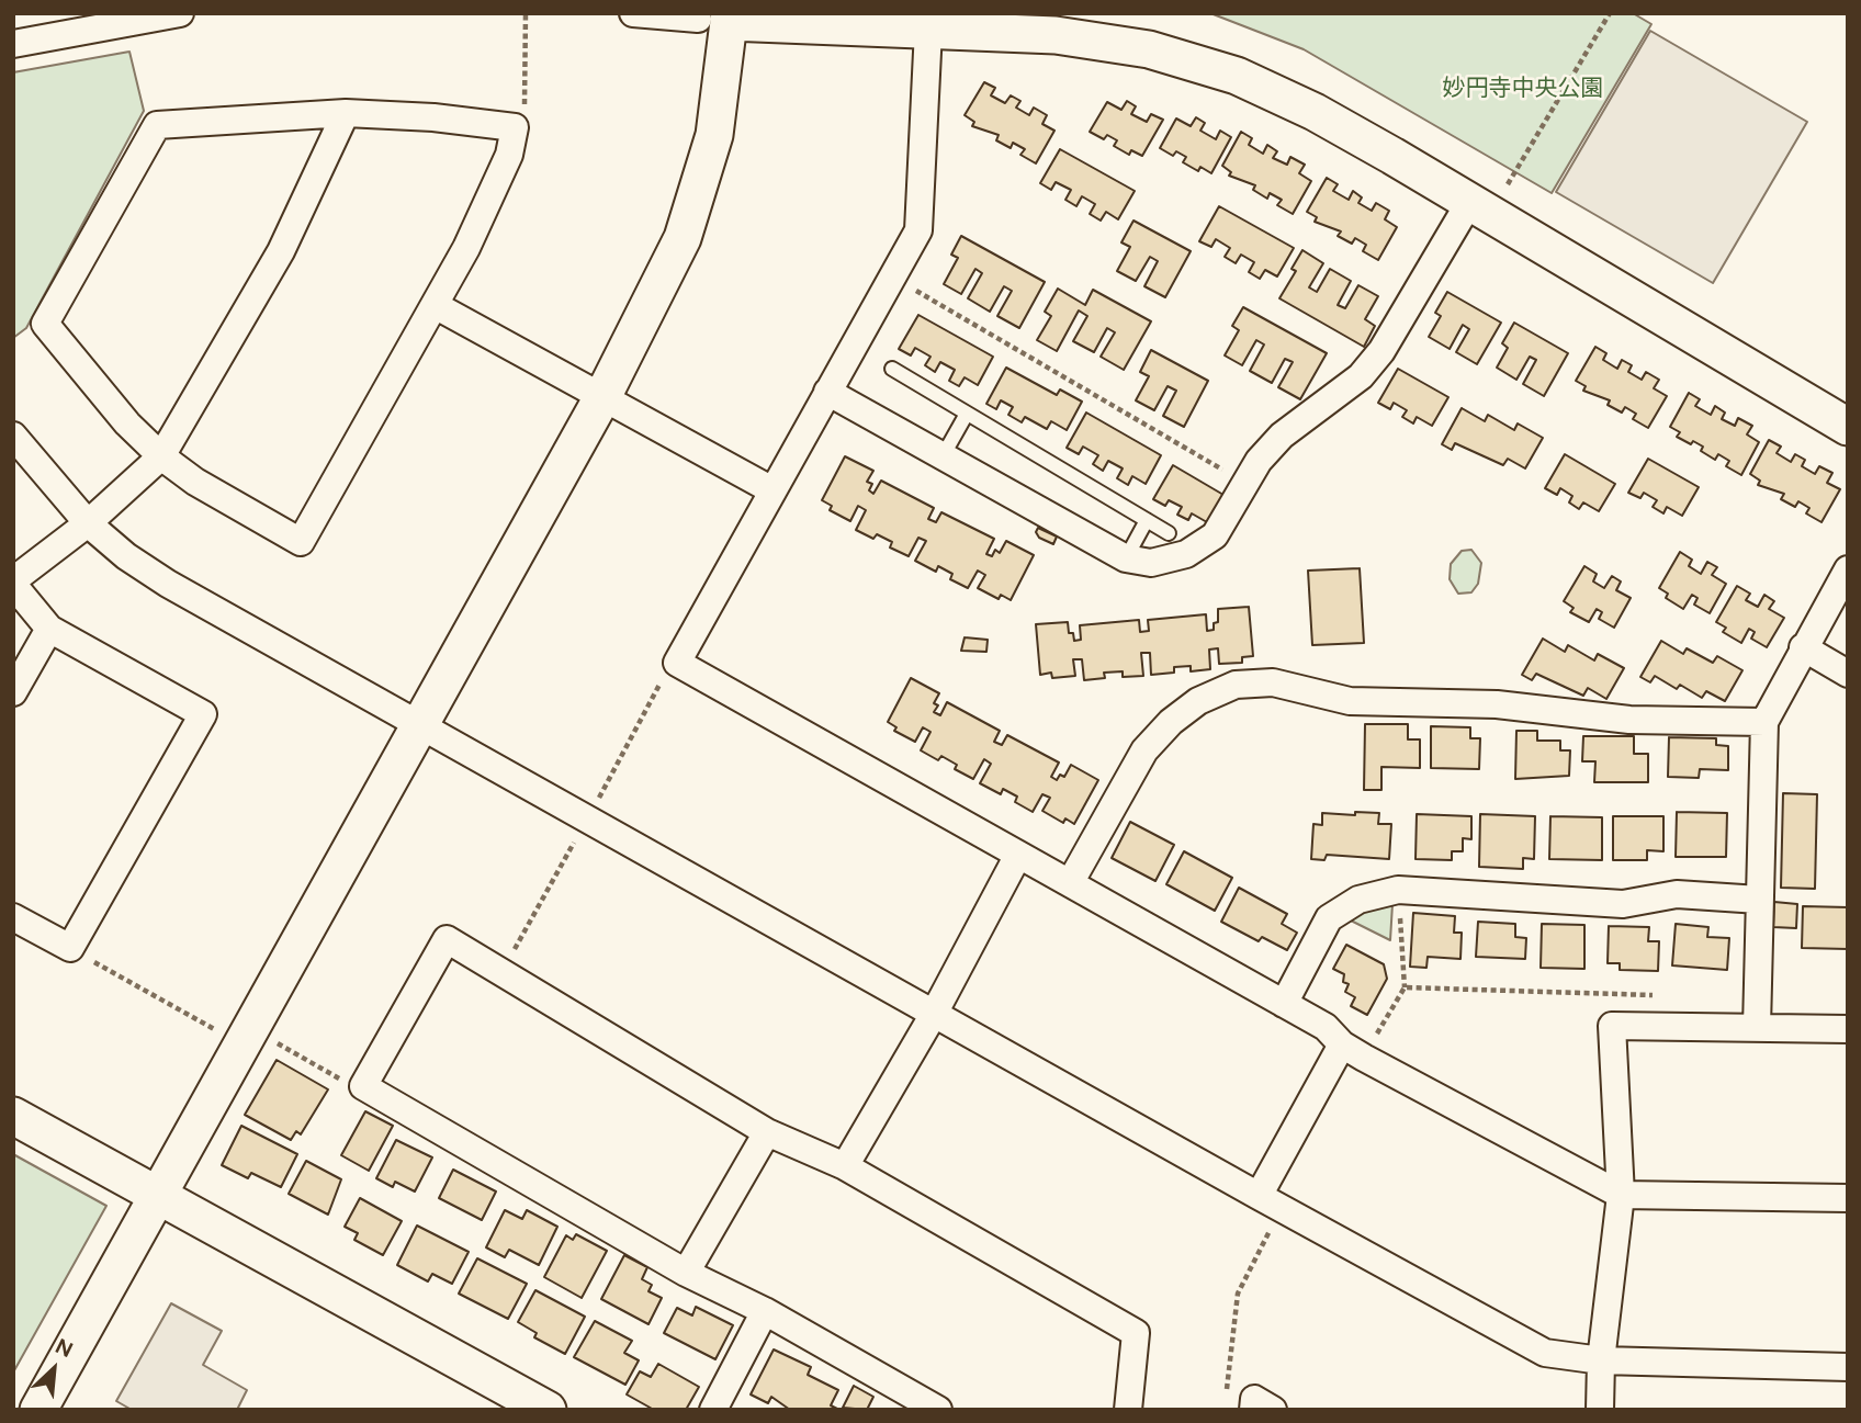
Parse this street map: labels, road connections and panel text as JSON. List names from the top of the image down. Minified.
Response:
{"parks":["妙円寺中央公園"],"north":"top right"}
